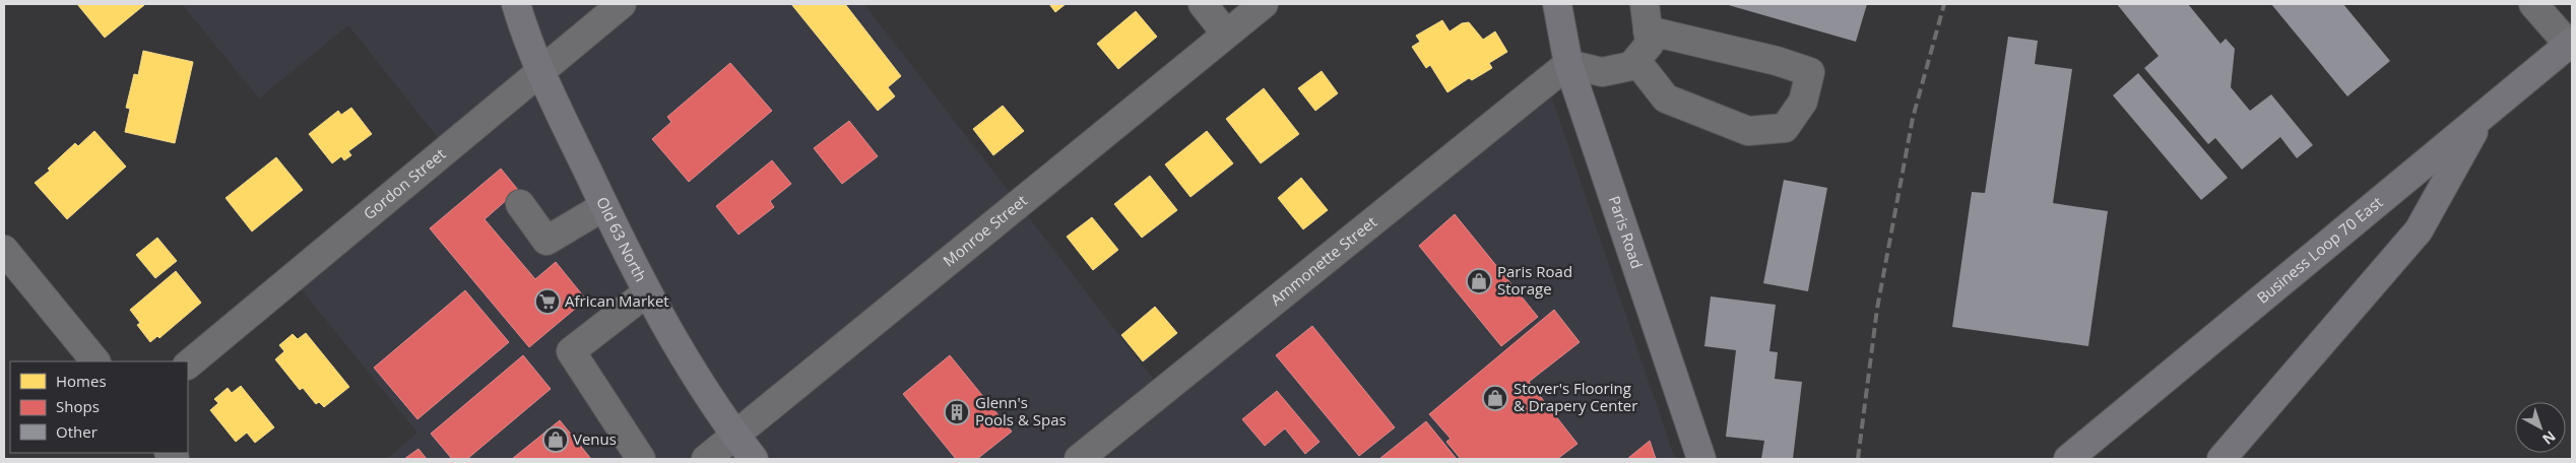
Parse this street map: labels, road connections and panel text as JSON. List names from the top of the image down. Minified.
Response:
{"streets":{"main road":["Paris Road","Old 63 North","Business Loop 70 East"],"street":["Gordon Street","Monroe Street","Ammonette Street"]},"crossings":[["Gordon Street","Old 63 North"],["Monroe Street","Old 63 North"],["Paris Road","Ammonette Street"]],"places":{"shop":["Paris Road Storage","Stover's Flooring & Drapery Center","Venus"],"supermarket":["African Market"],"building":["Glenn's Pools & Spas"]},"legend":["Homes","Shops","Other"],"north":"bottom right"}
